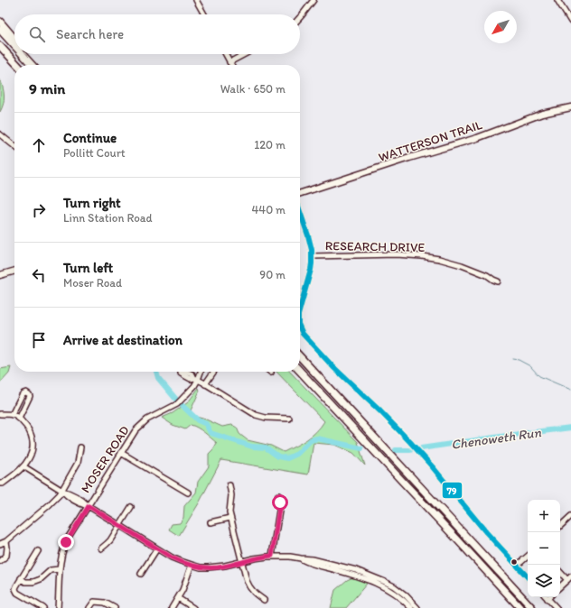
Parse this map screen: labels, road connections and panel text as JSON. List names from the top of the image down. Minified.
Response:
{"streets":{"main road":["WATTERSON TRAIL"],"street":["RESEARCH DRIVE","MOSER ROAD"]},"water":["Chenoweth Run"],"lines":["transit line 79"],"north":"bottom left","page":{"search":"Search here","heading":["9 min","Walk · 650 m"],"list":[["Continue","Pollitt Court","120 m"],["Turn right","Linn Station Road","440 m"],["Turn left","Moser Road","90 m"],"Arrive at destination"],"map_buttons":["+","−"]}}
